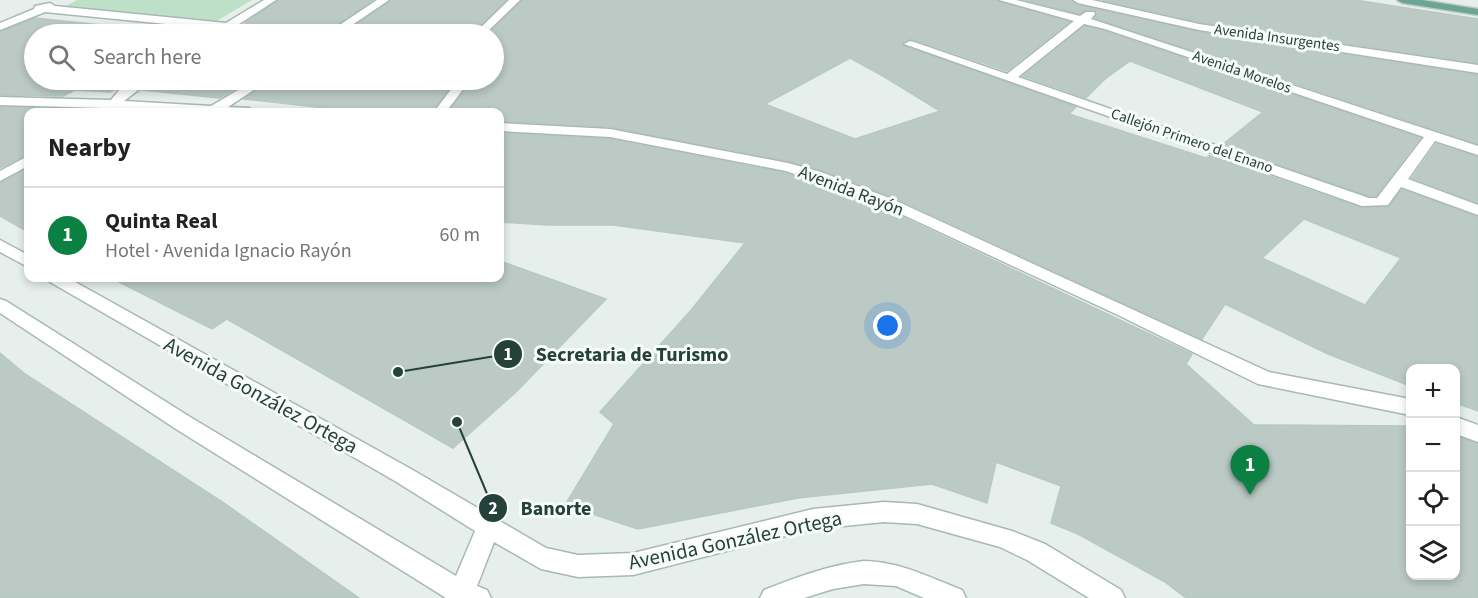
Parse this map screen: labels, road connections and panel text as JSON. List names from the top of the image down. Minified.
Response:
{"streets":{"street":["Avenida Insurgentes","Avenida Morelos","Callejón Primero del Enano","Avenida Rayón","Avenida González Ortega"]},"places":["Secretaria de Turismo","Banorte"],"page":{"search":"Search here","heading":"Nearby","list":[{"mark":"1","name":"Quinta Real","note":"Hotel · Avenida Ignacio Rayón","value":"60 m"}],"map_buttons":["+","−"],"pins":"1"}}
